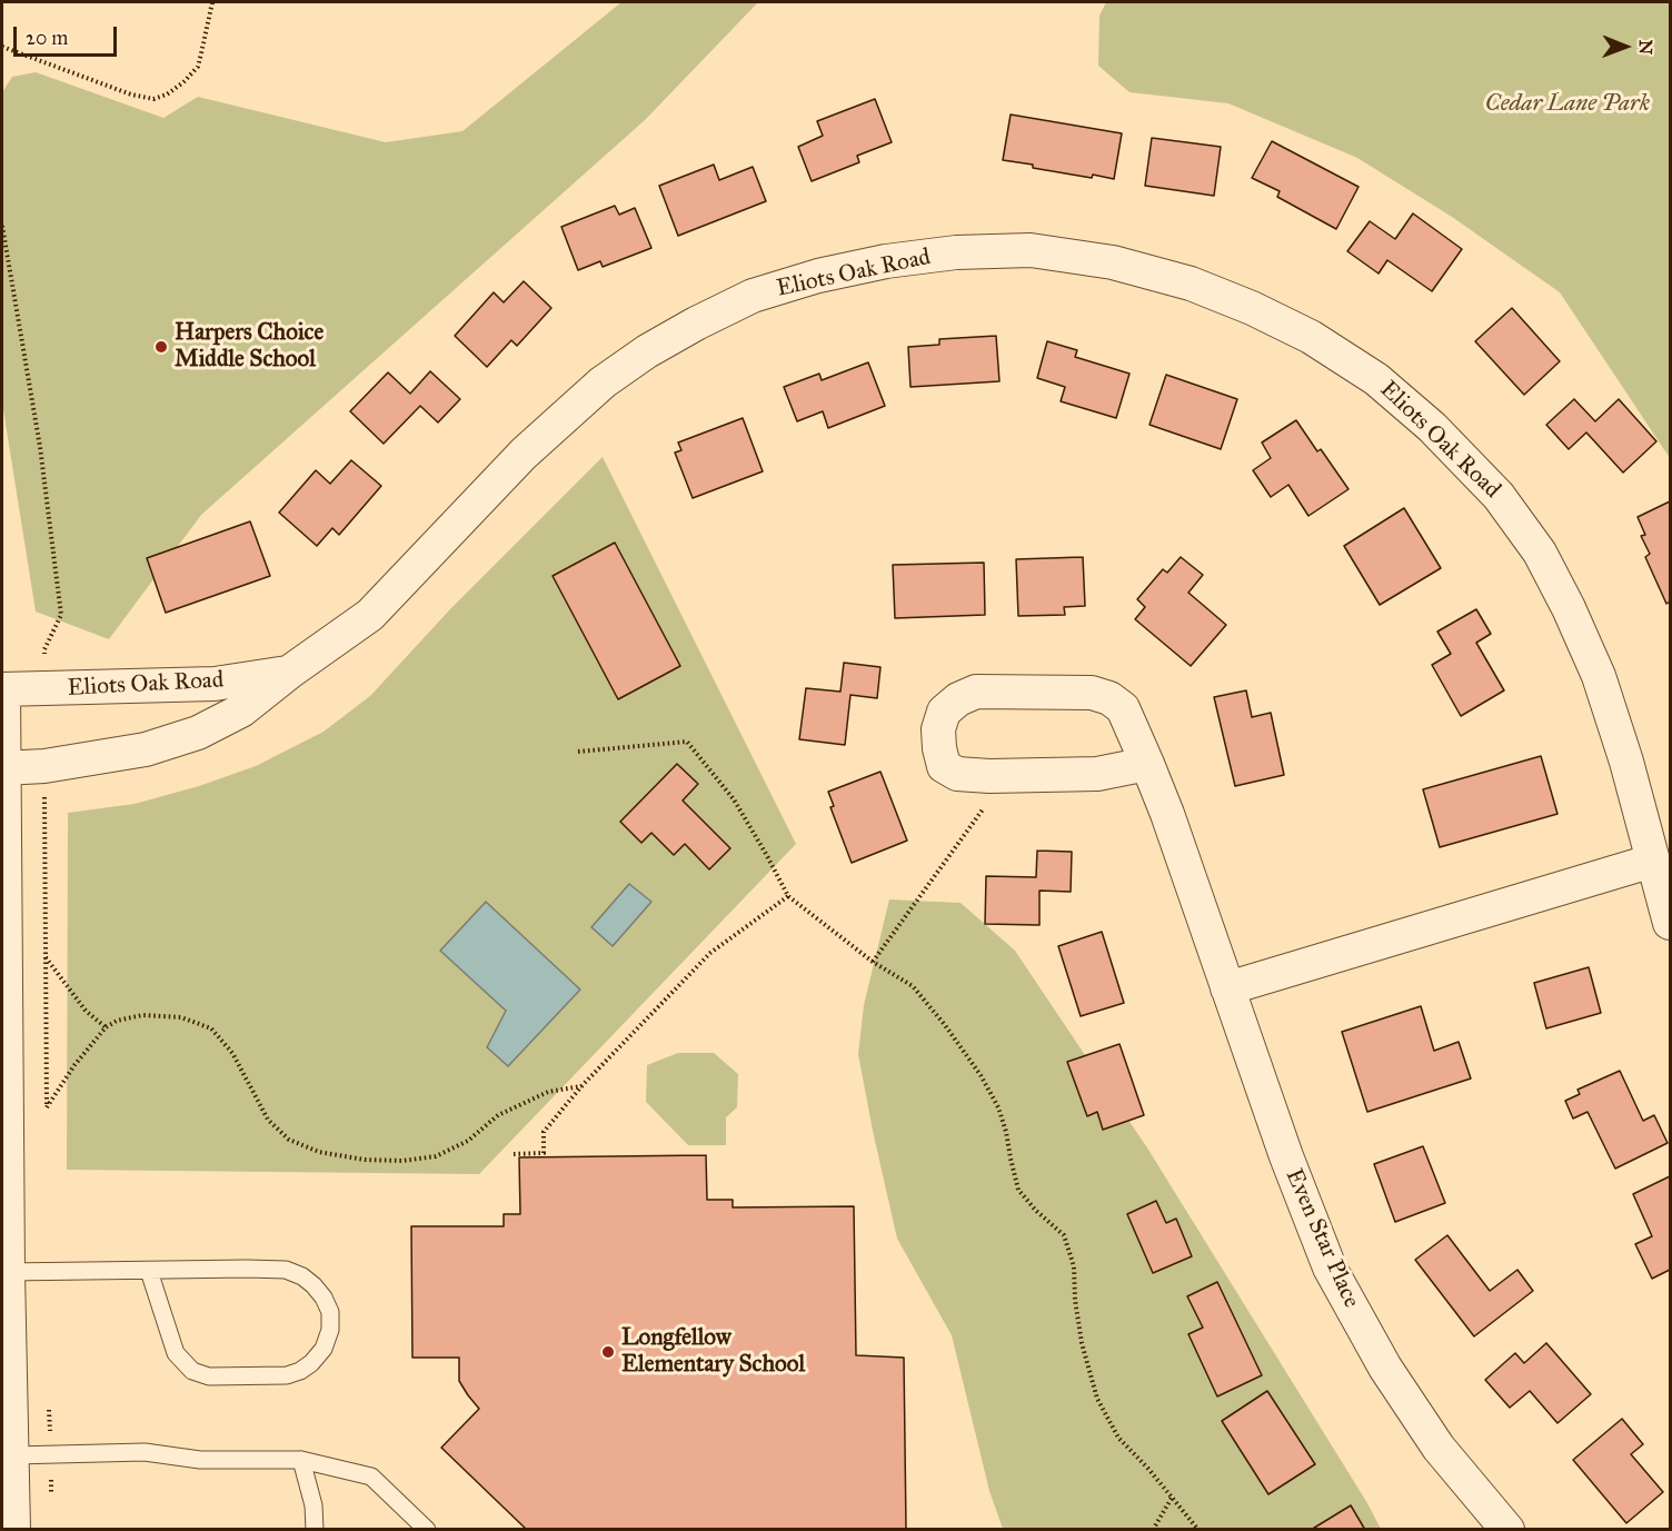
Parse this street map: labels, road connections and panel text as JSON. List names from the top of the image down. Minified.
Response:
{"streets":{"street":["Eliots Oak Road","Even Star Place"]},"parks":["Cedar Lane Park"],"places":["Harpers Choice Middle School","Longfellow Elementary School"],"scale_bar":"20 m","north":"right"}
